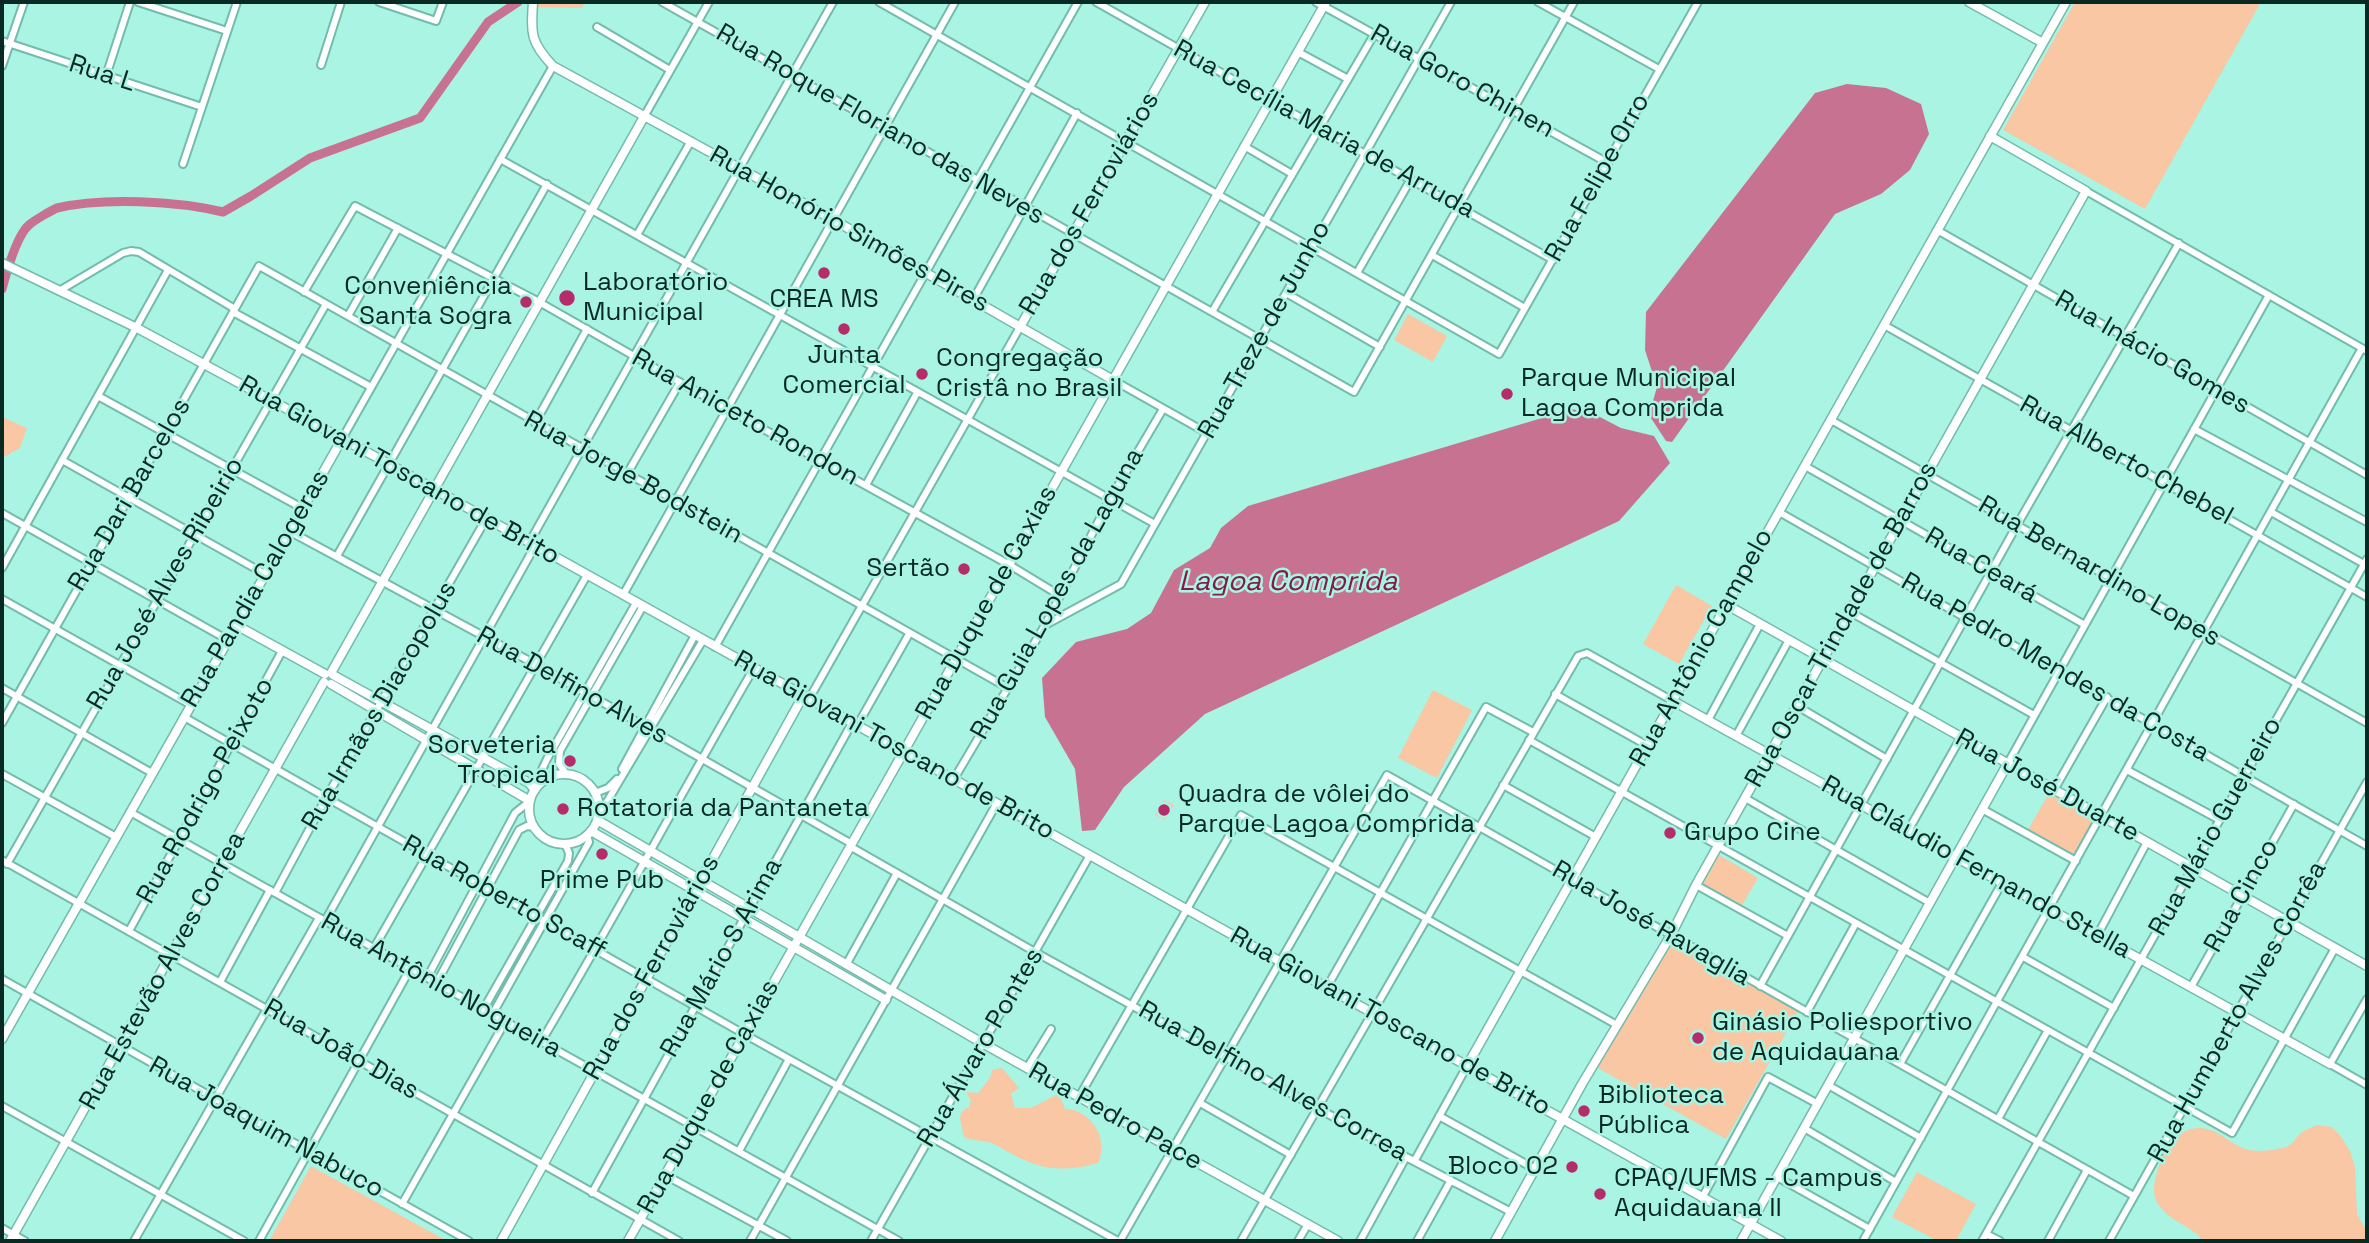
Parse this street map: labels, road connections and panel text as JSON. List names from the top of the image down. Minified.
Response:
{"streets":{"main road":["Rua dos Ferroviários","Rua Honório Simões Pires","Rua Giovani Toscano de Brito","Rua Pandia Calogeras","Rua Duque de Caxias","Rua Oscar Trindade de Barros","Rua Antônio Campelo","Rua José Duarte","Rua Cláudio Fernando Stella","Rua Estevão Alves Correa","Rua Pedro Pace"],"street":["Rua L","Rua Goro Chinen","Rua Roque Floriano das Neves","Rua Cecília Maria de Arruda","Rua Felipe Orro","Rua Treze de Junho","Rua Inácio Gomes","Rua Aniceto Rondon","Rua Alberto Chebel","Rua Jorge Bodstein","Rua Dari Barcelos","Rua Ceará","Rua Bernardino Lopes","Rua José Alves Ribeirio","Rua Guia Lopes da Laguna","Rua Pedro Mendes da Costa","Rua Delfino Alves","Rua Irmãos Diacopolus","Rua Rodrigo Peixoto","Rua Mário Guerreiro","Rua Cinco","Rua Roberto Scaff","Rua José Ravaglia","Rua Mário S Arima","Rua Antônio Nogueira","Rua Humberto Alves Corrêa","Rua Álvaro Pontes","Rua João Dias","Rua Delfino Alves Correa","Rua Joaquim Nabuco"]},"crossings":[["Rua Goro Chinen","Rua Felipe Orro"],["Rua Goro Chinen","Rua Treze de Junho"],["Rua Goro Chinen","Rua Duque de Caxias"],["Rua Roque Floriano das Neves","Rua dos Ferroviários"],["Rua Roque Floriano das Neves","Rua Treze de Junho"],["Rua Roque Floriano das Neves","Rua Duque de Caxias"],["Rua Roque Floriano das Neves","Rua Estevão Alves Correa"],["Rua Cecília Maria de Arruda","Rua Felipe Orro"],["Rua Cecília Maria de Arruda","Rua dos Ferroviários"],["Rua Cecília Maria de Arruda","Rua Treze de Junho"],["Rua Cecília Maria de Arruda","Rua Duque de Caxias"],["Rua dos Ferroviários","Rua Honório Simões Pires"],["Rua dos Ferroviários","Rua Aniceto Rondon"],["Rua dos Ferroviários","Rua Giovani Toscano de Brito"],["Rua dos Ferroviários","Rua Jorge Bodstein"],["Rua dos Ferroviários","Rua Delfino Alves"],["Rua dos Ferroviários","Rua Roberto Scaff"],["Rua dos Ferroviários","Rua Antônio Nogueira"],["Rua dos Ferroviários","Rua João Dias"],["Rua dos Ferroviários","Rua Pedro Pace"],["Rua Honório Simões Pires","Rua Treze de Junho"],["Rua Honório Simões Pires","Rua Pandia Calogeras"],["Rua Honório Simões Pires","Rua Guia Lopes da Laguna"],["Rua Honório Simões Pires","Rua Duque de Caxias"],["Rua Honório Simões Pires","Rua Estevão Alves Correa"],["Rua Treze de Junho","Rua Guia Lopes da Laguna"],["Rua Inácio Gomes","Rua Oscar Trindade de Barros"],["Rua Inácio Gomes","Rua Antônio Campelo"],["Rua Aniceto Rondon","Rua Jorge Bodstein"],["Rua Aniceto Rondon","Rua Pandia Calogeras"],["Rua Aniceto Rondon","Rua Guia Lopes da Laguna"],["Rua Aniceto Rondon","Rua Duque de Caxias"],["Rua Aniceto Rondon","Rua Estevão Alves Correa"],["Rua Alberto Chebel","Rua Oscar Trindade de Barros"],["Rua Alberto Chebel","Rua Antônio Campelo"],["Rua Alberto Chebel","Rua Mário Guerreiro"],["Rua Giovani Toscano de Brito","Rua Dari Barcelos"],["Rua Giovani Toscano de Brito","Rua José Alves Ribeirio"],["Rua Giovani Toscano de Brito","Rua Pandia Calogeras"],["Rua Giovani Toscano de Brito","Rua Guia Lopes da Laguna"],["Rua Giovani Toscano de Brito","Rua Duque de Caxias"],["Rua Giovani Toscano de Brito","Rua Oscar Trindade de Barros"],["Rua Giovani Toscano de Brito","Rua Antônio Campelo"],["Rua Giovani Toscano de Brito","Rua Irmãos Diacopolus"],["Rua Giovani Toscano de Brito","Rua Mário S Arima"],["Rua Giovani Toscano de Brito","Rua Estevão Alves Correa"],["Rua Giovani Toscano de Brito","Rua Álvaro Pontes"],["Rua Jorge Bodstein","Rua Dari Barcelos"],["Rua Jorge Bodstein","Rua José Alves Ribeirio"],["Rua Jorge Bodstein","Rua Pandia Calogeras"],["Rua Jorge Bodstein","Rua Guia Lopes da Laguna"],["Rua Jorge Bodstein","Rua Duque de Caxias"],["Rua Jorge Bodstein","Rua Mário S Arima"],["Rua Jorge Bodstein","Rua Estevão Alves Correa"],["Rua Ceará","Rua Oscar Trindade de Barros"],["Rua Ceará","Rua Antônio Campelo"],["Rua Bernardino Lopes","Rua Oscar Trindade de Barros"],["Rua Bernardino Lopes","Rua Antônio Campelo"],["Rua Bernardino Lopes","Rua Mário Guerreiro"],["Rua José Alves Ribeirio","Rua João Dias"],["Rua Pandia Calogeras","Rua Delfino Alves"],["Rua Pandia Calogeras","Rua Roberto Scaff"],["Rua Pandia Calogeras","Rua Antônio Nogueira"],["Rua Pandia Calogeras","Rua João Dias"],["Rua Pandia Calogeras","Rua Joaquim Nabuco"],["Rua Duque de Caxias","Rua Delfino Alves"],["Rua Duque de Caxias","Rua Roberto Scaff"],["Rua Duque de Caxias","Rua Antônio Nogueira"],["Rua Duque de Caxias","Rua João Dias"],["Rua Duque de Caxias","Rua Pedro Pace"],["Rua Oscar Trindade de Barros","Rua Pedro Mendes da Costa"],["Rua Oscar Trindade de Barros","Rua José Duarte"],["Rua Oscar Trindade de Barros","Rua Cláudio Fernando Stella"],["Rua Oscar Trindade de Barros","Rua José Ravaglia"],["Rua Oscar Trindade de Barros","Rua Delfino Alves Correa"],["Rua Antônio Campelo","Rua Pedro Mendes da Costa"],["Rua Antônio Campelo","Rua José Duarte"],["Rua Antônio Campelo","Rua Cláudio Fernando Stella"],["Rua Antônio Campelo","Rua José Ravaglia"],["Rua Antônio Campelo","Rua Delfino Alves Correa"],["Rua Pedro Mendes da Costa","Rua Mário Guerreiro"],["Rua Pedro Mendes da Costa","Rua Cinco"],["Rua Pedro Mendes da Costa","Rua Humberto Alves Corrêa"],["Rua Delfino Alves","Rua Irmãos Diacopolus"],["Rua Delfino Alves","Rua Mário S Arima"],["Rua Delfino Alves","Rua Estevão Alves Correa"],["Rua Delfino Alves","Rua Álvaro Pontes"],["Rua Delfino Alves","Rua Delfino Alves Correa"],["Rua Irmãos Diacopolus","Rua Roberto Scaff"],["Rua Irmãos Diacopolus","Rua Antônio Nogueira"],["Rua Irmãos Diacopolus","Rua João Dias"],["Rua José Duarte","Rua Mário Guerreiro"],["Rua José Duarte","Rua Cinco"],["Rua José Duarte","Rua Humberto Alves Corrêa"],["Rua Rodrigo Peixoto","Rua Roberto Scaff"],["Rua Rodrigo Peixoto","Rua Antônio Nogueira"],["Rua Rodrigo Peixoto","Rua João Dias"],["Rua Mário Guerreiro","Rua Cláudio Fernando Stella"],["Rua Mário Guerreiro","Rua José Ravaglia"],["Rua Cláudio Fernando Stella","Rua Cinco"],["Rua Cláudio Fernando Stella","Rua Humberto Alves Corrêa"],["Rua Roberto Scaff","Rua Mário S Arima"],["Rua Roberto Scaff","Rua Estevão Alves Correa"],["Rua Roberto Scaff","Rua Álvaro Pontes"],["Rua José Ravaglia","Rua Humberto Alves Corrêa"],["Rua Mário S Arima","Rua Antônio Nogueira"],["Rua Mário S Arima","Rua João Dias"],["Rua Mário S Arima","Rua Pedro Pace"],["Rua Estevão Alves Correa","Rua Antônio Nogueira"],["Rua Estevão Alves Correa","Rua João Dias"],["Rua Estevão Alves Correa","Rua Joaquim Nabuco"],["Rua Antônio Nogueira","Rua Álvaro Pontes"],["Rua Álvaro Pontes","Rua Delfino Alves Correa"],["Rua Álvaro Pontes","Rua Pedro Pace"]],"water":["Lagoa Comprida"],"places":["CREA MS","Laboratório Municipal","Conveniência Santa Sogra","Junta Comercial","Congregação Cristâ no Brasil","Parque Municipal Lagoa Comprida","Sertão","Sorveteria Tropical","Rotatoria da Pantaneta","Quadra de vôlei do Parque Lagoa Comprida","Grupo Cine","Prime Pub","Ginásio Poliesportivo de Aquidauana","Biblioteca Pública","Bloco 02","CPAQ/UFMS - Campus Aquidauana II"]}
